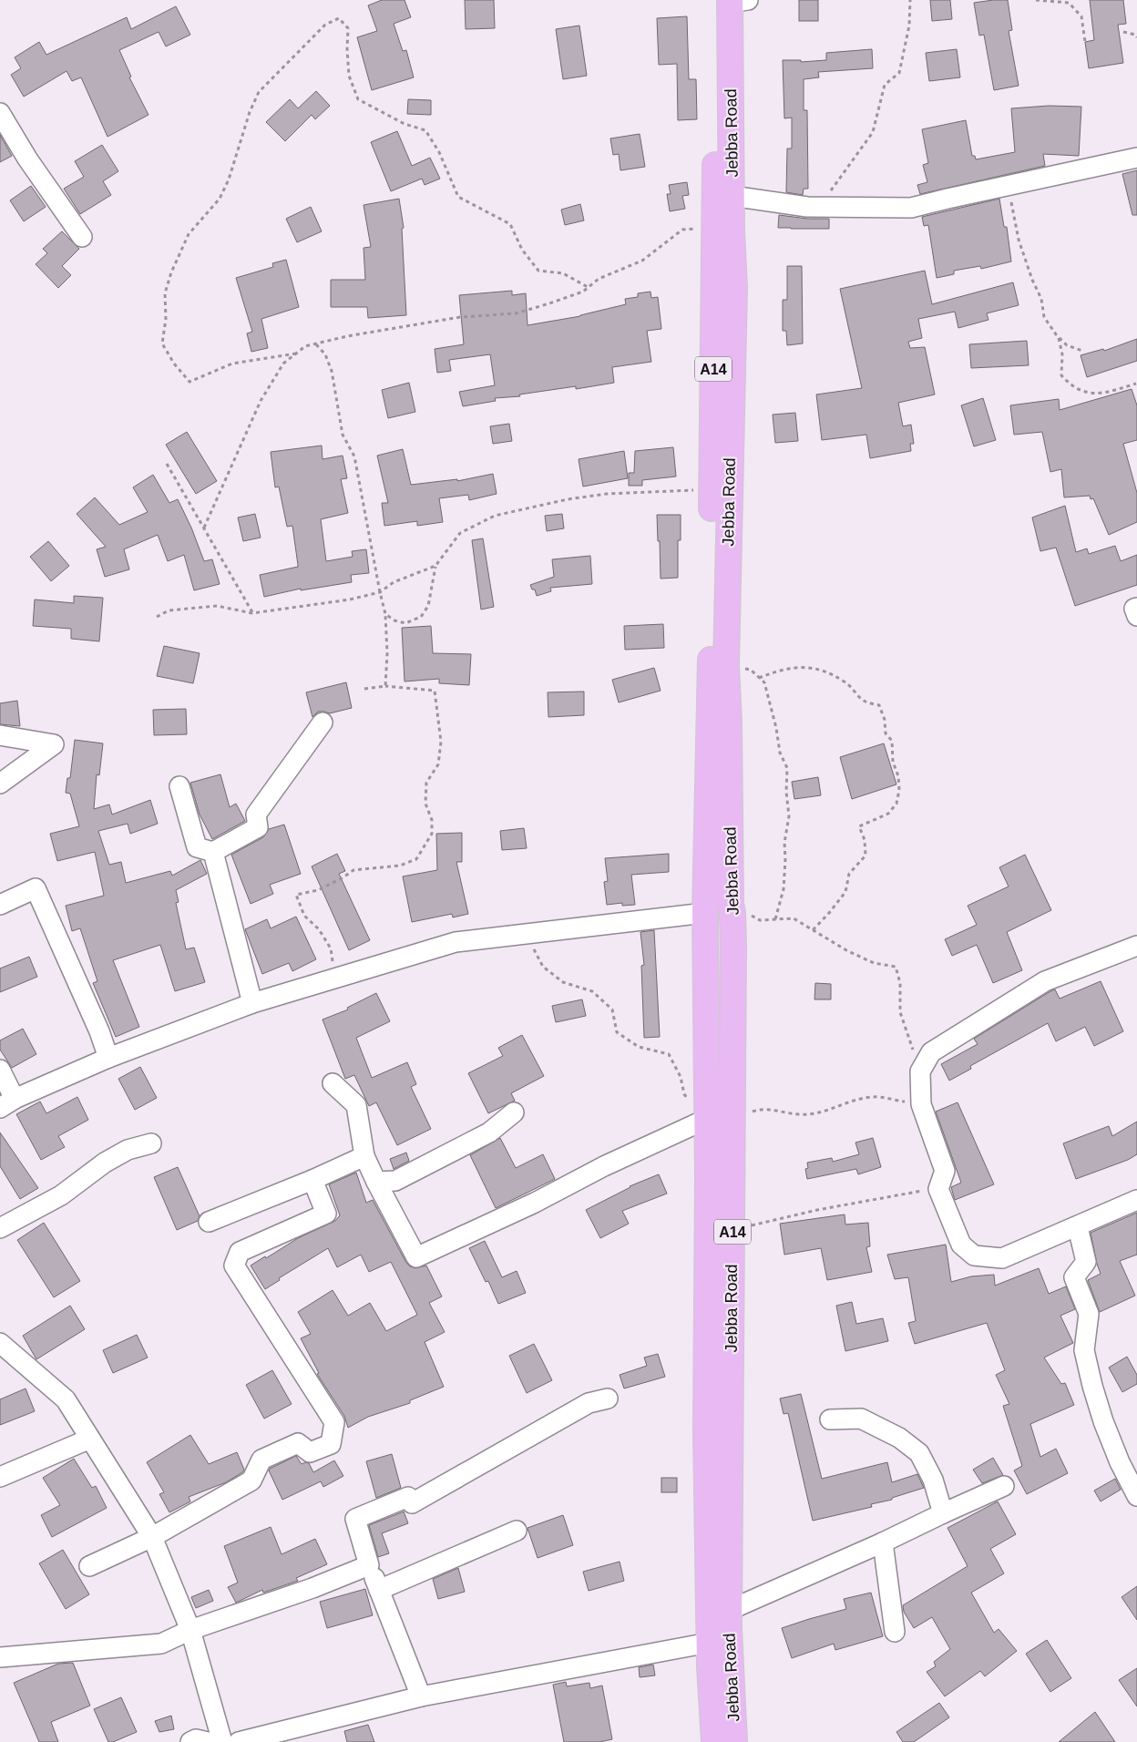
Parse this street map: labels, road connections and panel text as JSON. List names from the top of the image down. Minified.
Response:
{"streets":{"highway":["Jebba Road","A14"]}}
